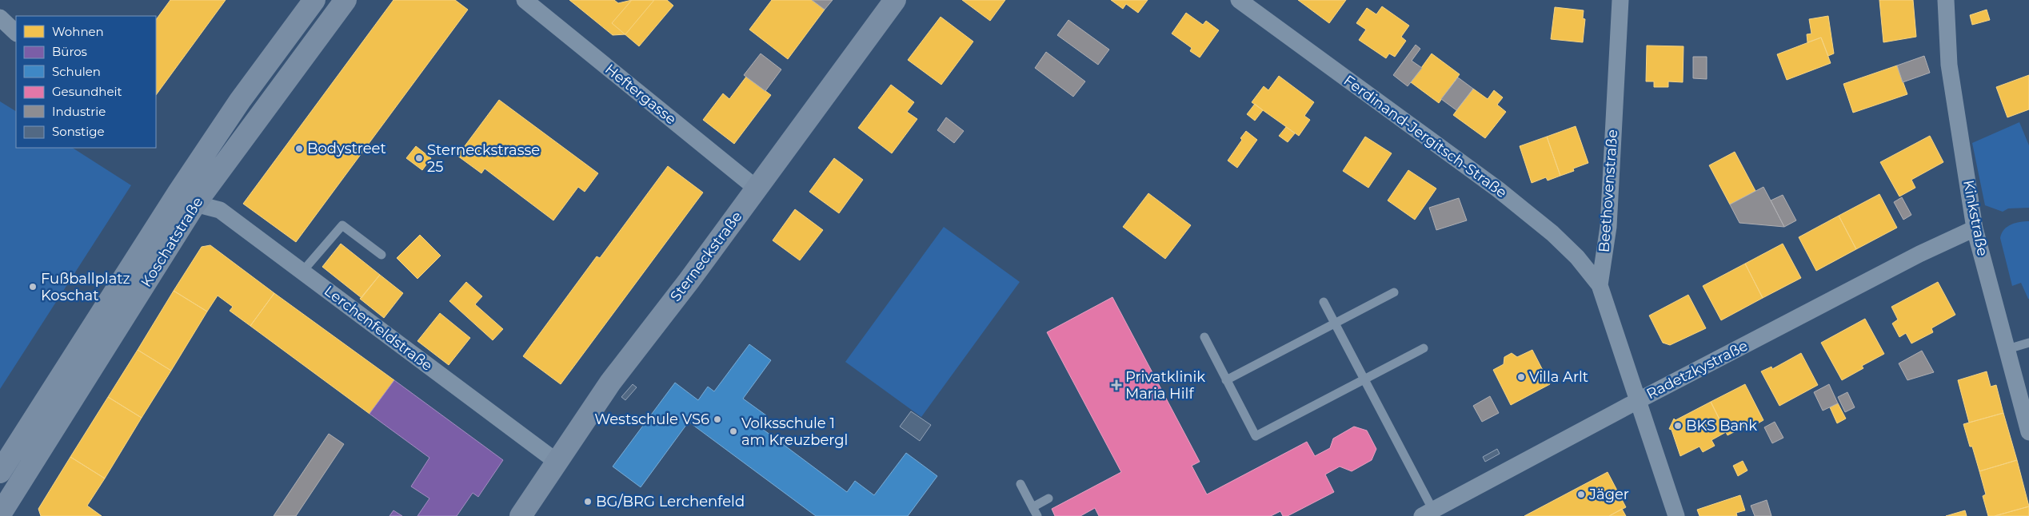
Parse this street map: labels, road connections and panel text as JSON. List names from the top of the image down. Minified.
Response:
{"streets":{"main road":["Koschatstraße","Sterneckstraße"],"street":["Heftergasse","Ferdinand-Jergitsch-Straße","Beethovenstraße","Kinkstraße","Lerchenfeldstraße","Radetzkystraße"]},"crossings":[["Heftergasse","Sterneckstraße"],["Ferdinand-Jergitsch-Straße","Beethovenstraße"],["Beethovenstraße","Radetzkystraße"],["Kinkstraße","Radetzkystraße"],["Koschatstraße","Lerchenfeldstraße"],["Sterneckstraße","Lerchenfeldstraße"]],"places":{"other":["Bodystreet","Sterneckstrasse 25","Fußballplatz Koschat","Villa Arlt","Westschule VS6","BKS Bank","Volksschule 1 am Kreuzbergl","Jäger","BG/BRG Lerchenfeld"],"health":["Privatklinik Maria Hilf"]},"legend":["Wohnen","Büros","Schulen","Gesundheit","Industrie","Sonstige"]}
